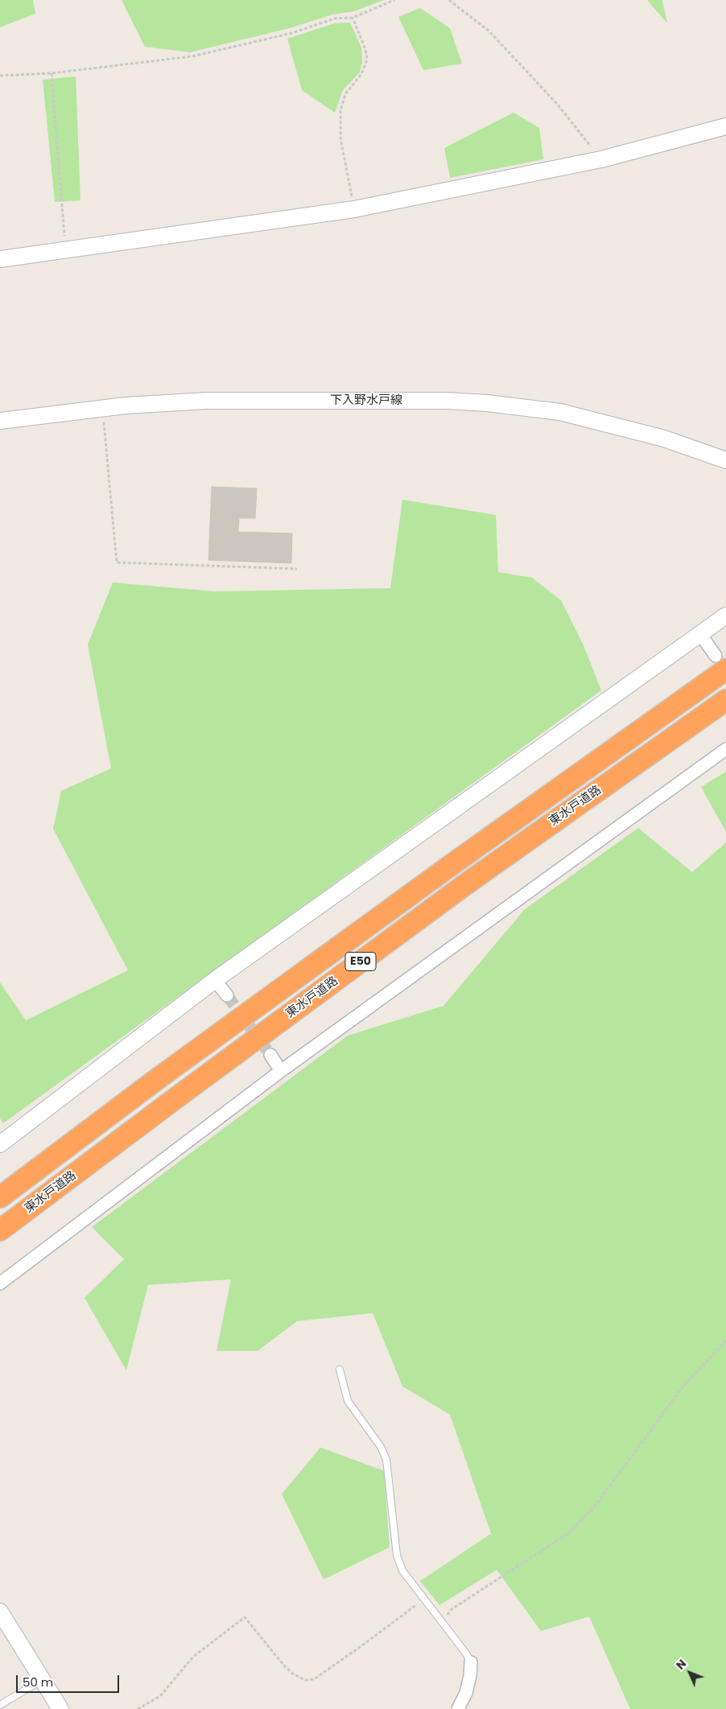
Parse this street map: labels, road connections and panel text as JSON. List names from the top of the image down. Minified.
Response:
{"streets":{"highway":["東水戸道路","E50"],"street":["下入野水戸線"]},"scale_bar":"50 m","north":"top left"}
